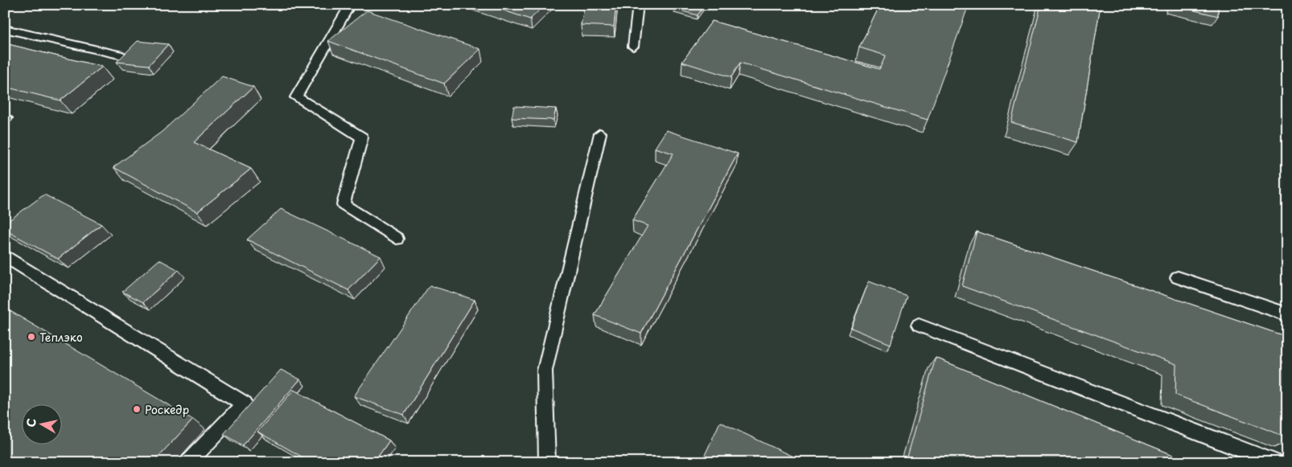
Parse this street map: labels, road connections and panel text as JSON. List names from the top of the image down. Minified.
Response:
{"places":["Теплэко","Роскедр"],"north":"left"}
